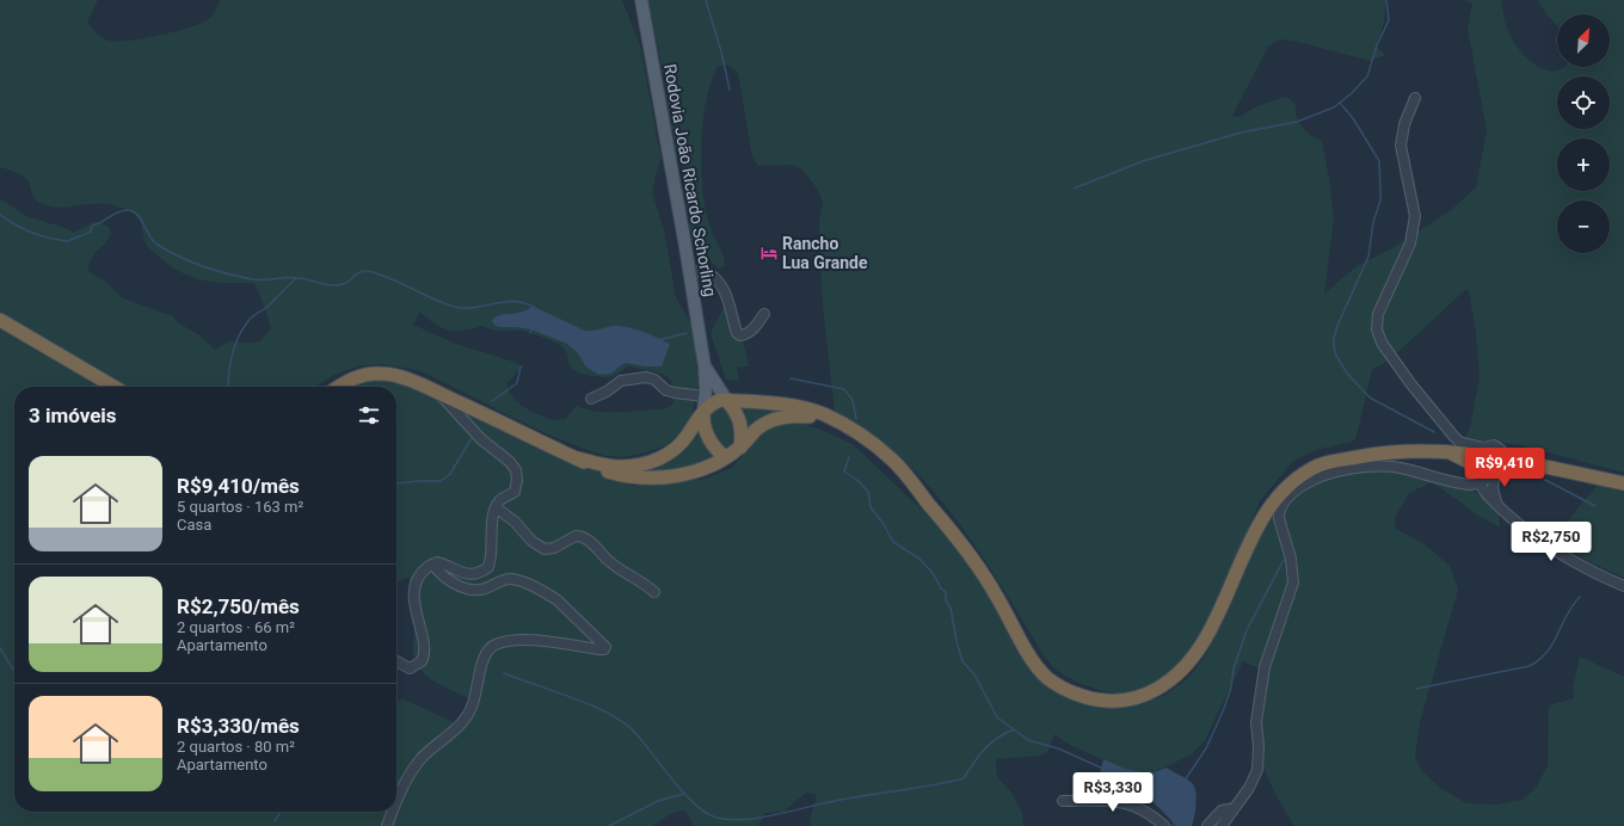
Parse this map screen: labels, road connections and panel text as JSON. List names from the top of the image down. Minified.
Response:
{"streets":{"main road":["Rodovia João Ricardo Schorling"]},"places":{"hotel":["Rancho Lua Grande"]},"north":"top right","page":{"map_buttons":["+","−"],"heading":"3 imóveis","list":[{"name":"R$9,410/mês","note":"5 quartos · 163 m² · Casa"},{"name":"R$2,750/mês","note":"2 quartos · 66 m² · Apartamento"},{"name":"R$3,330/mês","note":"2 quartos · 80 m² · Apartamento"}],"price":["R$9,410","R$2,750","R$3,330"]}}
